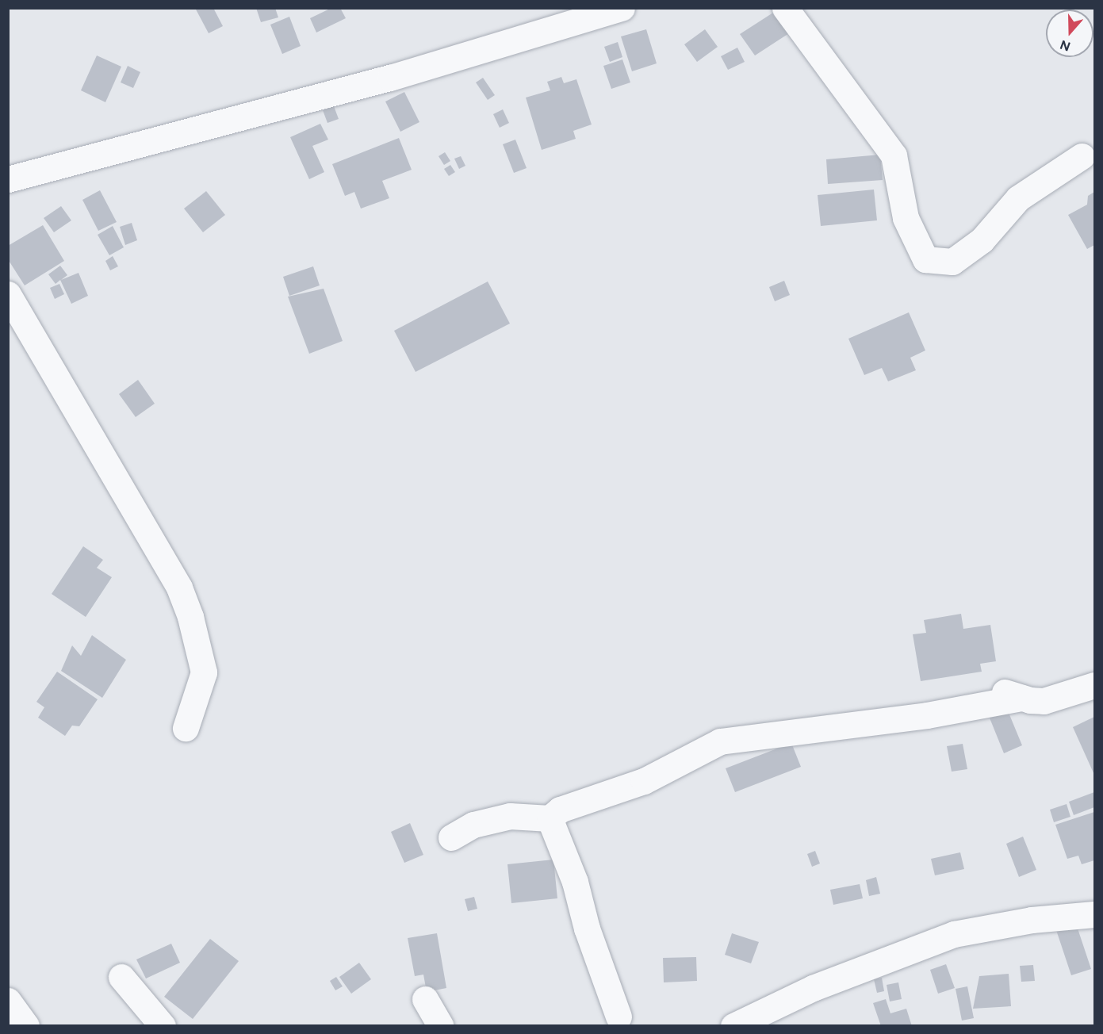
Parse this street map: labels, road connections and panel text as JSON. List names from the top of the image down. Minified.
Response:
{"north":"bottom"}
